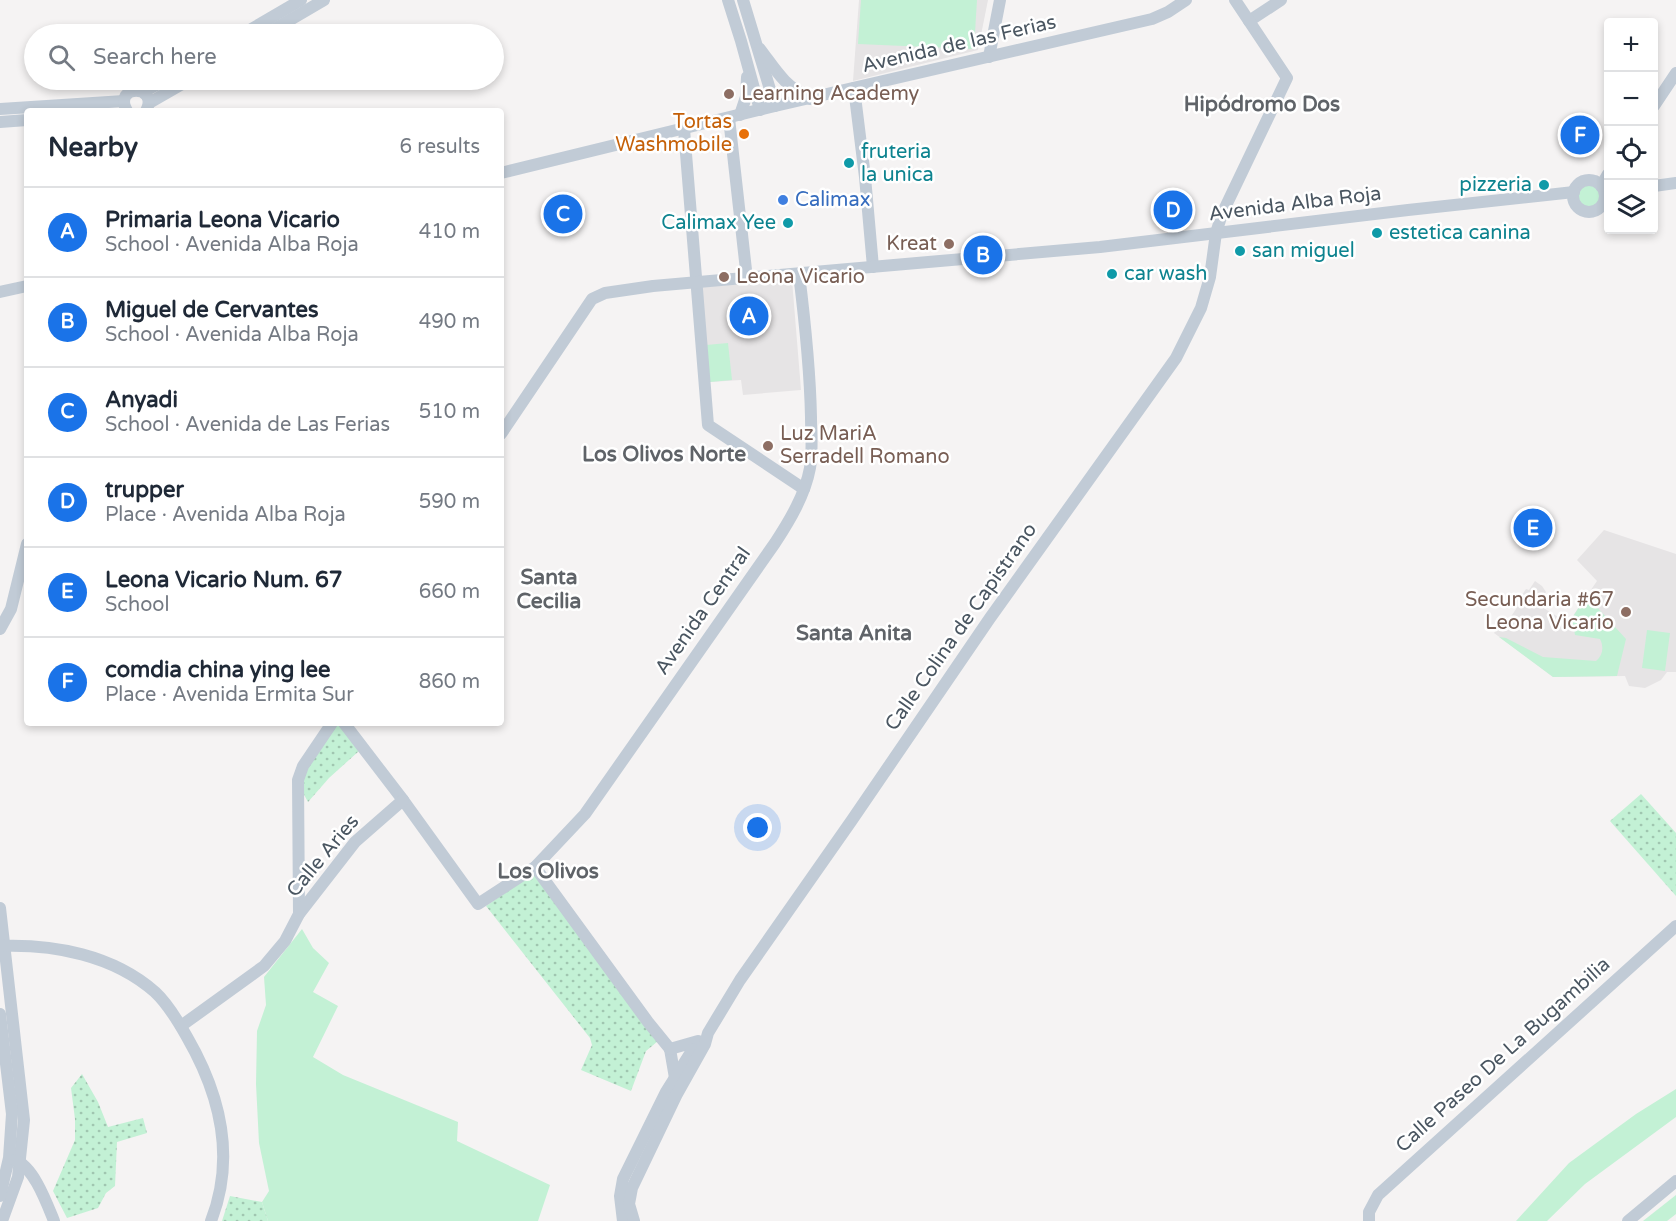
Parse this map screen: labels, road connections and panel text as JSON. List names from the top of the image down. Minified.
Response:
{"streets":{"main road":["Avenida de las Ferias","Avenida Alba Roja","Avenida Central","Calle Colina de Capistrano","Calle Aries","Calle Paseo De La Bugambilia"]},"crossings":[["Avenida Alba Roja","Avenida Central"],["Avenida Alba Roja","Calle Colina de Capistrano"],["Avenida Central","Calle Aries"]],"districts":["Hipódromo Dos","Los Olivos Norte","Santa Cecilia","Santa Anita","Los Olivos"],"places":["Learning Academy","Tortas Washmobile","fruteria la unica","pizzeria","Calimax","Calimax Yee","estetica canina","Kreat","san miguel","car wash","Leona Vicario","Luz MariA Serradell Romano","Secundaria #67 Leona Vicario"],"page":{"map_buttons":["+","−"],"search":"Search here","heading":["Nearby","6 results"],"pins":["F","D","C","B","A","E"],"list":[{"mark":"A","name":"Primaria Leona Vicario","note":"School · Avenida Alba Roja","value":"410 m"},{"mark":"B","name":"Miguel de Cervantes","note":"School · Avenida Alba Roja","value":"490 m"},{"mark":"C","name":"Anyadi","note":"School · Avenida de Las Ferias","value":"510 m"},{"mark":"D","name":"trupper","note":"Place · Avenida Alba Roja","value":"590 m"},{"mark":"E","name":"Leona Vicario Num. 67","note":"School","value":"660 m"},{"mark":"F","name":"comdia china ying lee","note":"Place · Avenida Ermita Sur","value":"860 m"}]}}
